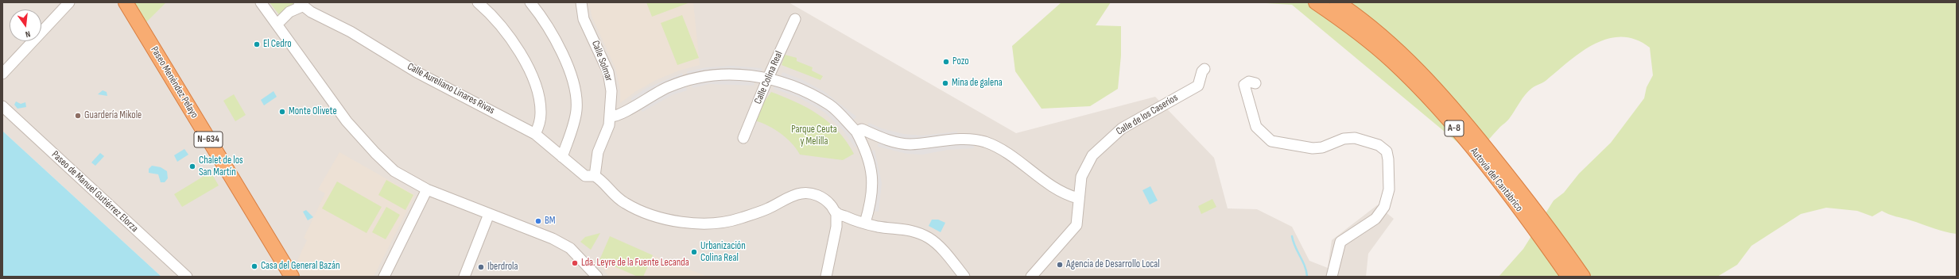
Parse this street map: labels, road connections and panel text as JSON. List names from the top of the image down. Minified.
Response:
{"streets":{"highway":["Paseo Menéndez Pelayo","A-8","N-634","Autovía del Cantábrico"],"street":["Calle Solmar","Calle Colina Real","Calle Aureliano Linares Rivas","Calle de los Caseríos","Paseo de Manuel Gutiérrez Elorza"]},"crossings":[["Calle Solmar","Calle Aureliano Linares Rivas"]],"parks":["Parque Ceuta y Melilla"],"places":["El Cedro","Pozo","Mina de galena","Monte Olivete","Guardería Mikole","Chalet de los San Martín","BM","Urbanización Colina Real","Lda. Leyre de la Fuente Lecanda","Agencia de Desarrollo Local","Casa del General Bazán","Iberdrola"],"north":"bottom"}
